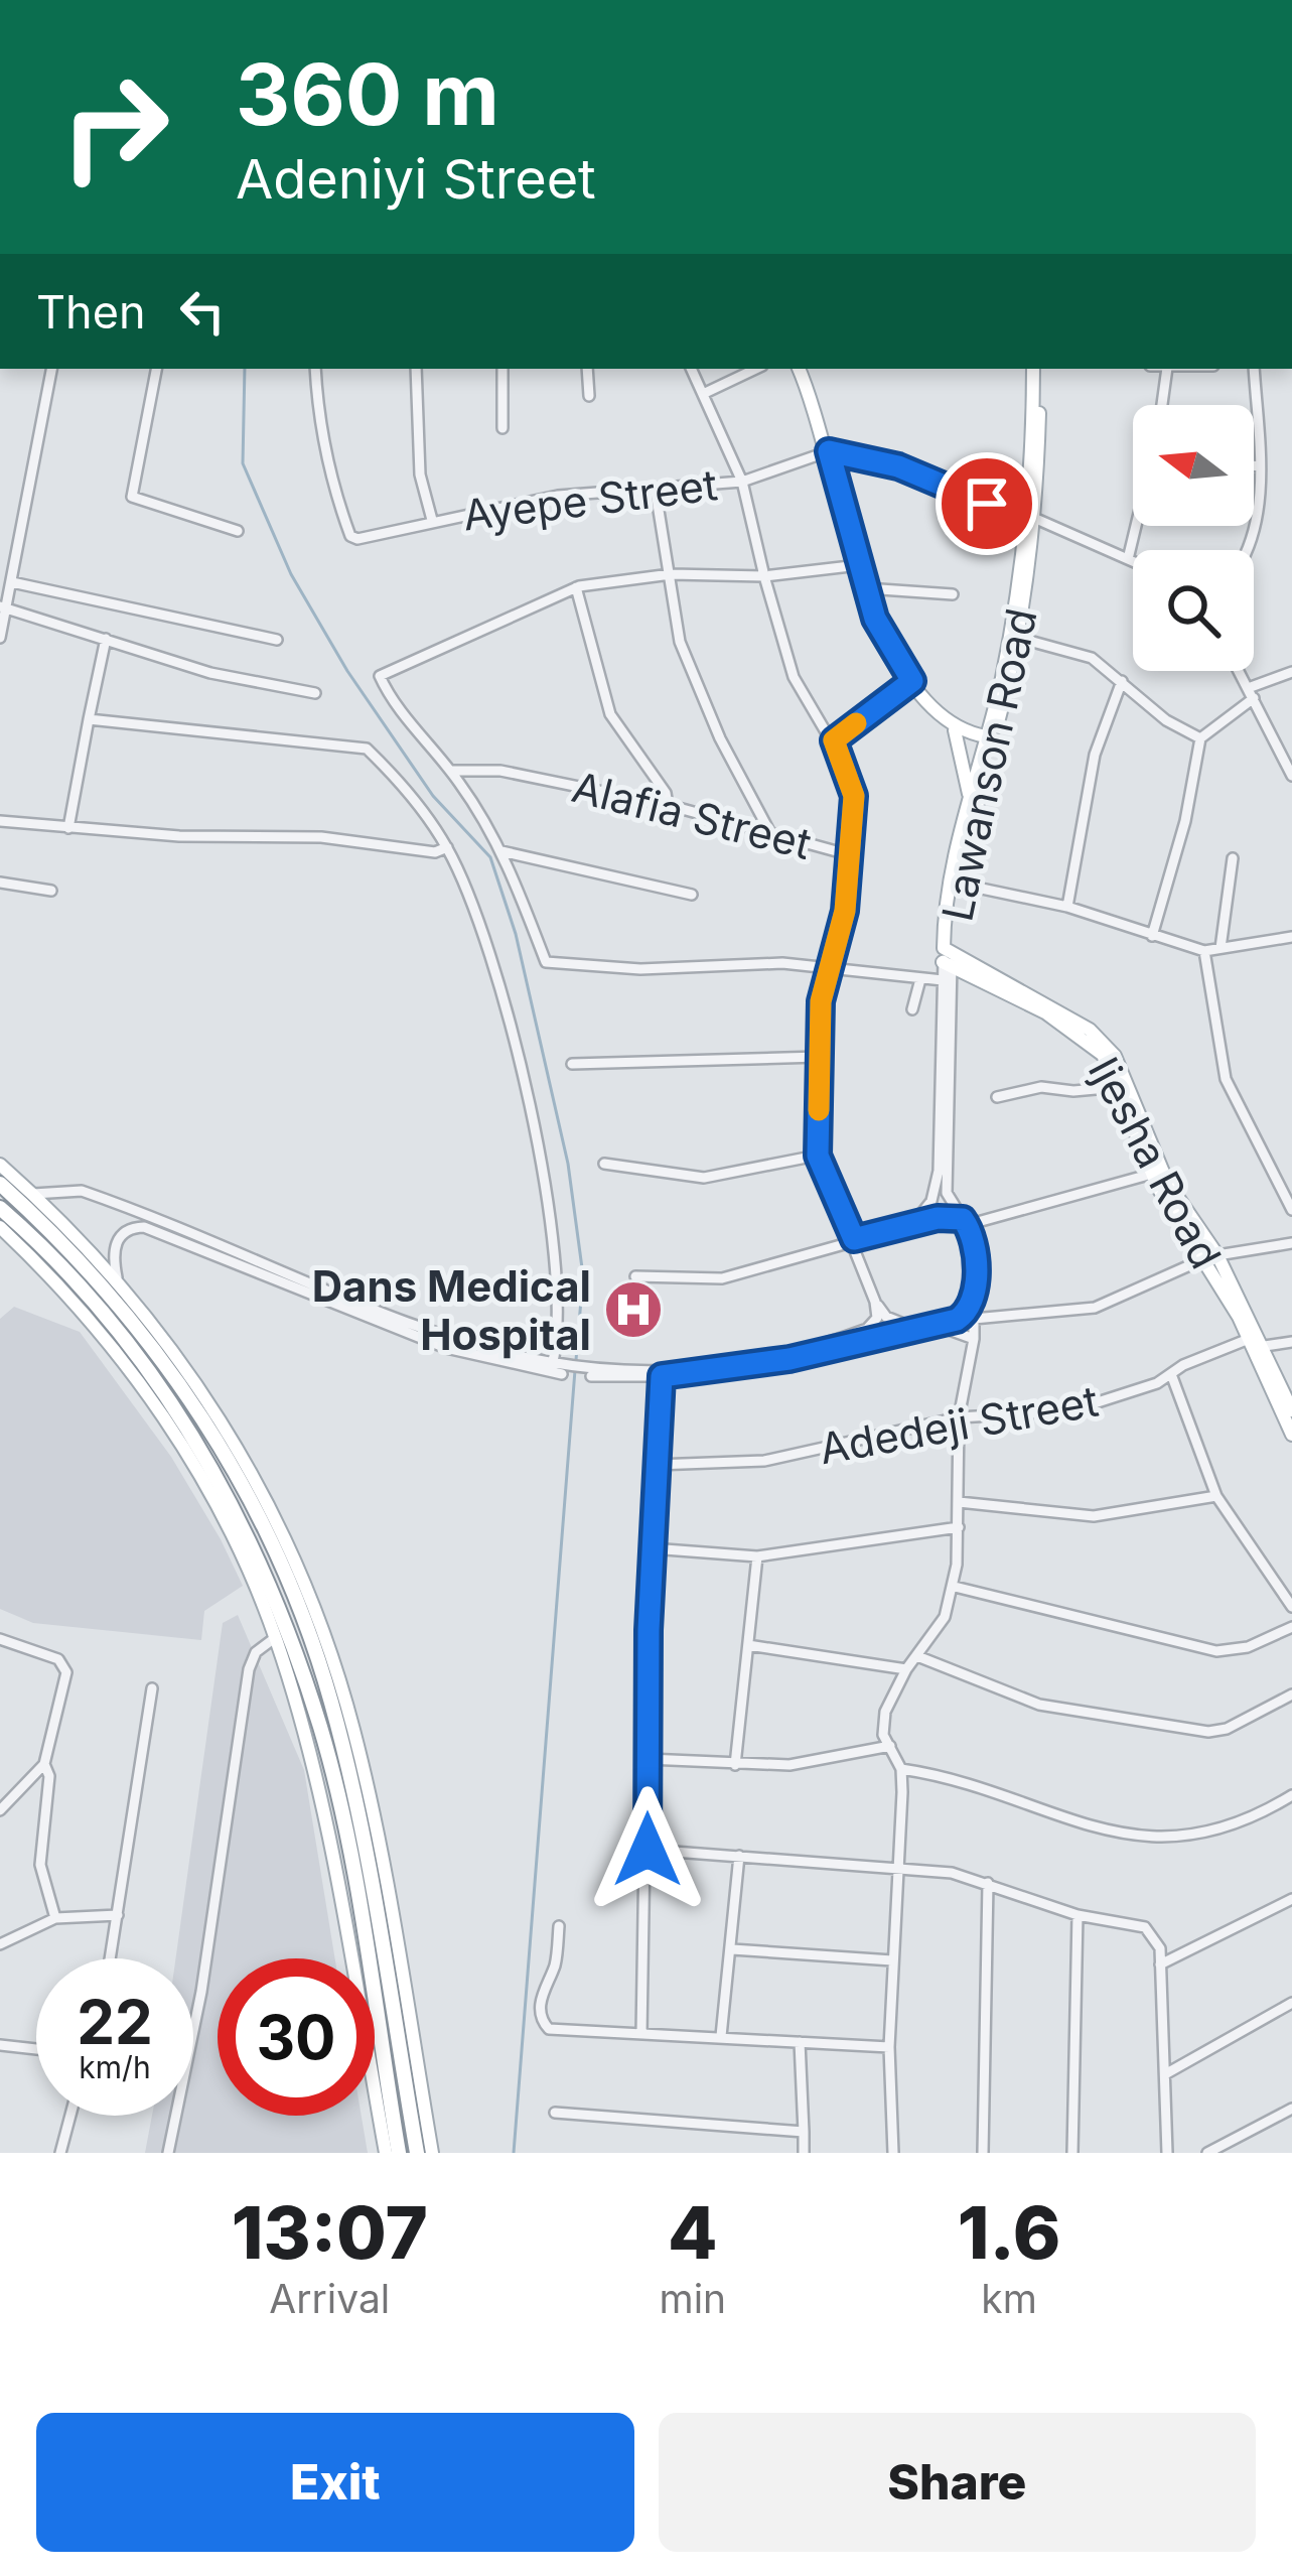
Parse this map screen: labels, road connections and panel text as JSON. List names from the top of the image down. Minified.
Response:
{"streets":{"main road":["Lawanson Road","Ijesha Road"],"street":["Ayepe Street","Alafia Street","Adedeji Street"]},"crossings":[["Ayepe Street","Alafia Street"],["Lawanson Road","Ijesha Road"],["Lawanson Road","Adedeji Street"],["Ijesha Road","Adedeji Street"]],"places":{"hospital":["Dans Medical Hospital"]},"north":"left","page":{"turn":["360 m","Adeniyi Street"],"then":"Then","speed":"22 km/h","limit":"30","eta":["13:07","Arrival","4","min","1.6","km"],"buttons":["Exit","Share"]}}
